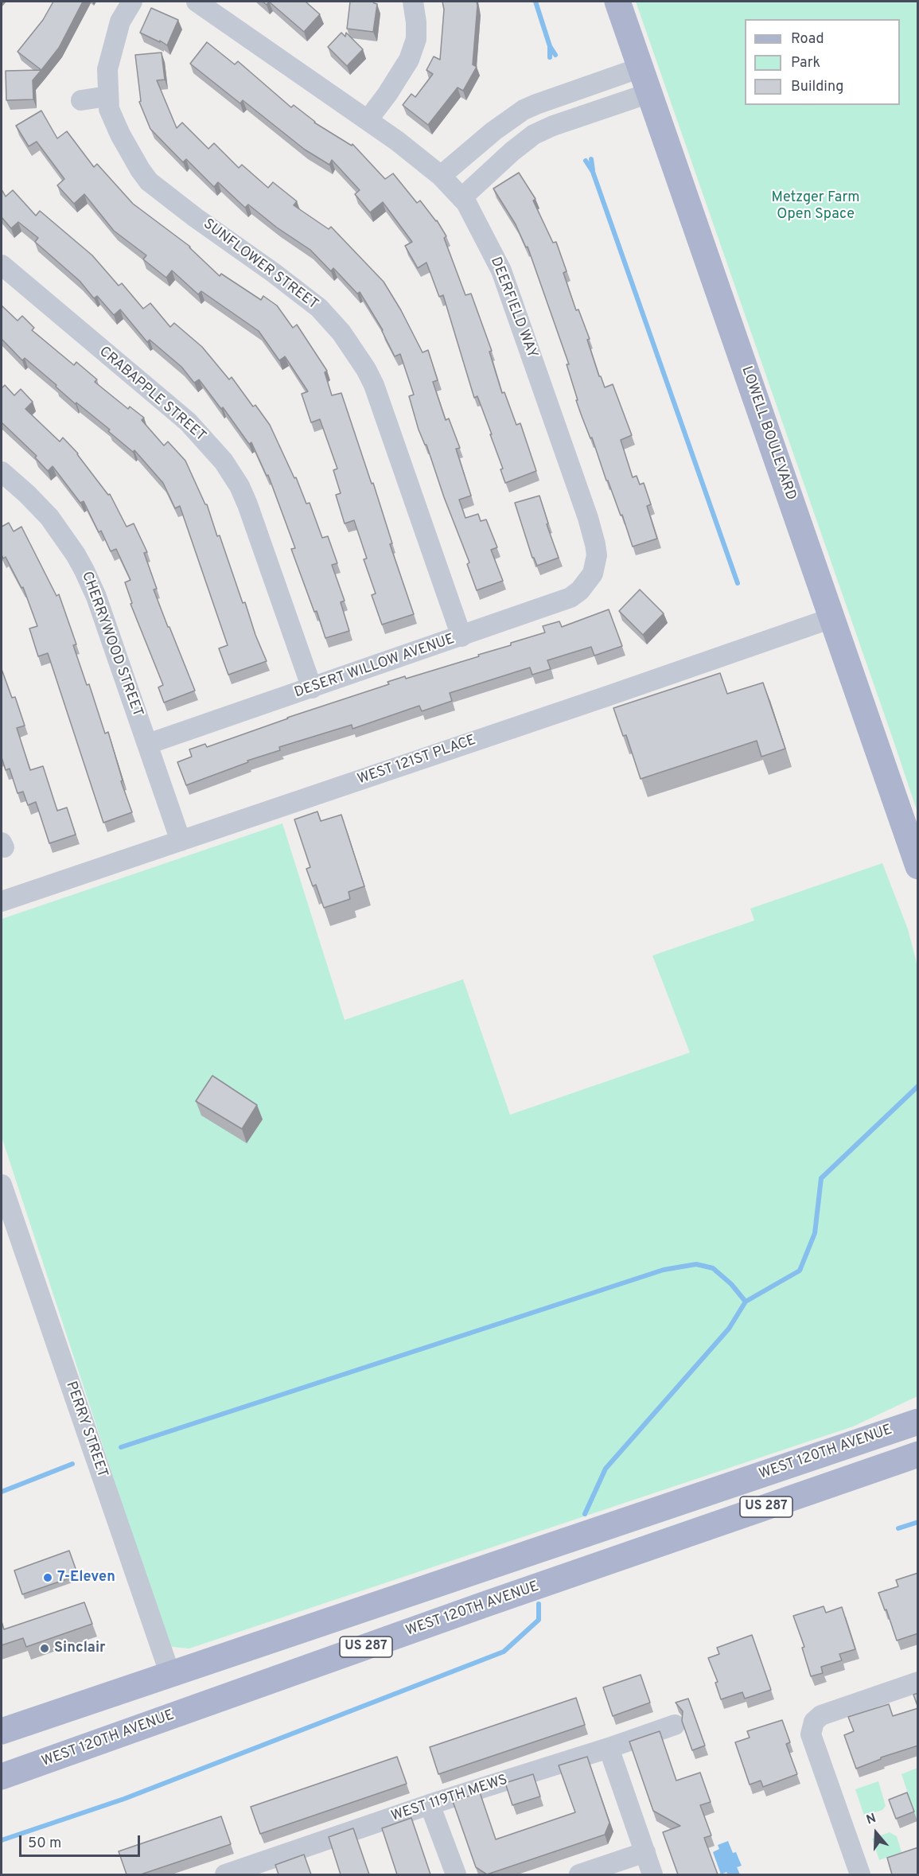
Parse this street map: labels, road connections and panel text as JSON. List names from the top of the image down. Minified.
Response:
{"streets":{"main road":["LOWELL BOULEVARD","WEST 120TH AVENUE","US 287"],"street":["SUNFLOWER STREET","DEERFIELD WAY","CRABAPPLE STREET","CHERRYWOOD STREET","DESERT WILLOW AVENUE","WEST 121ST PLACE","PERRY STREET","WEST 119TH MEWS"]},"crossings":[["SUNFLOWER STREET","DESERT WILLOW AVENUE"],["DEERFIELD WAY","DESERT WILLOW AVENUE"],["CRABAPPLE STREET","DESERT WILLOW AVENUE"],["LOWELL BOULEVARD","WEST 121ST PLACE"],["CHERRYWOOD STREET","DESERT WILLOW AVENUE"],["CHERRYWOOD STREET","WEST 121ST PLACE"],["PERRY STREET","WEST 120TH AVENUE"]],"parks":["Metzger Farm Open Space"],"places":["7-Eleven","Sinclair"],"legend":["Road","Park","Building"],"scale_bar":"50 m","north":"top"}
